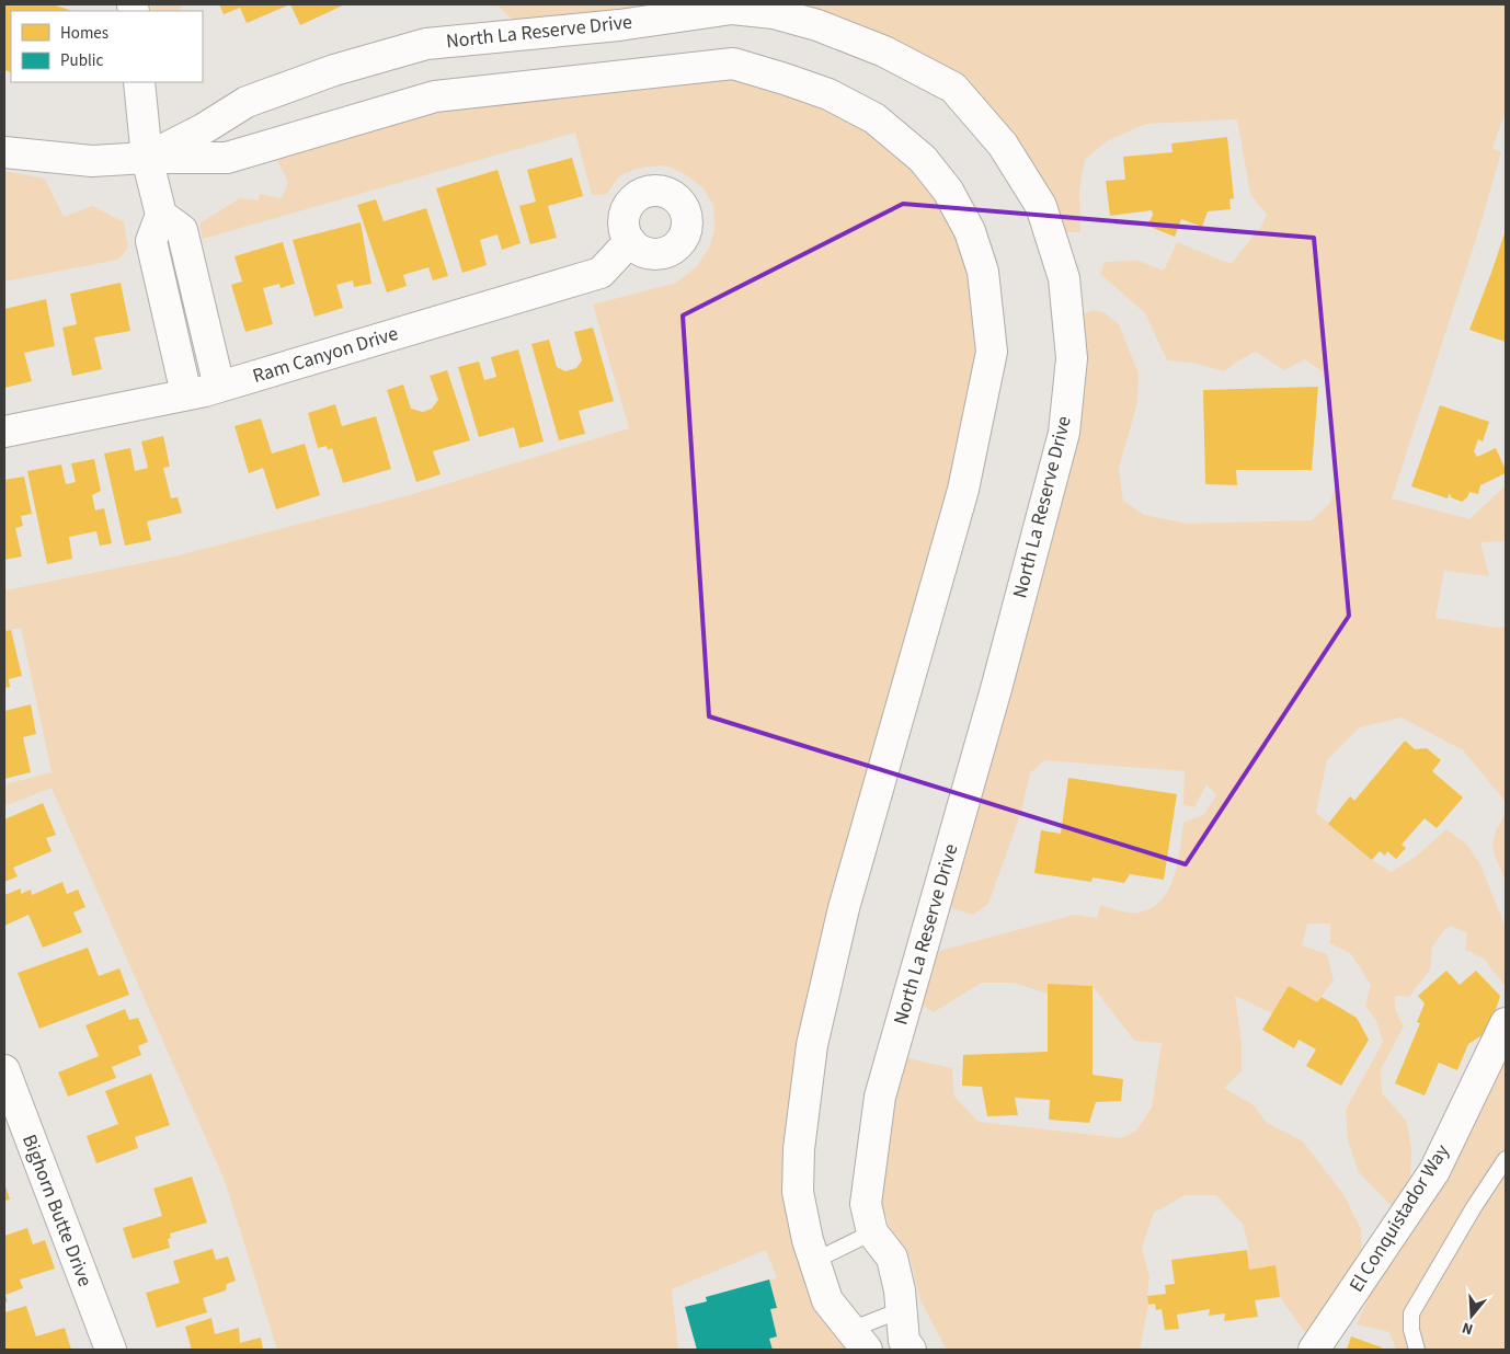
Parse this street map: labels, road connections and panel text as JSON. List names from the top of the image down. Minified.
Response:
{"streets":{"street":["North La Reserve Drive","Ram Canyon Drive","Bighorn Butte Drive","El Conquistador Way"]},"legend":["Homes","Public"],"north":"bottom"}
